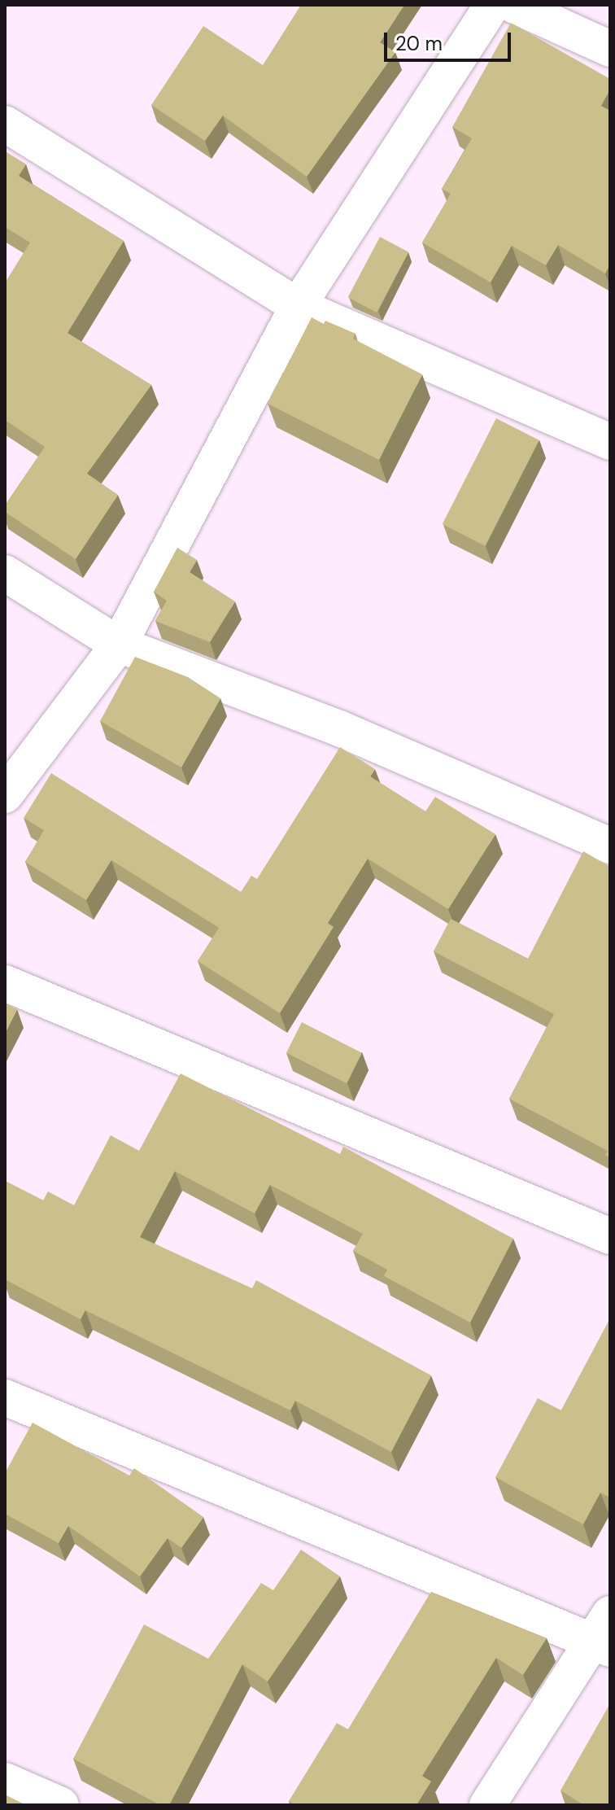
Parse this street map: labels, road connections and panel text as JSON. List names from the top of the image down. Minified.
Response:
{"scale_bar":"20 m"}
